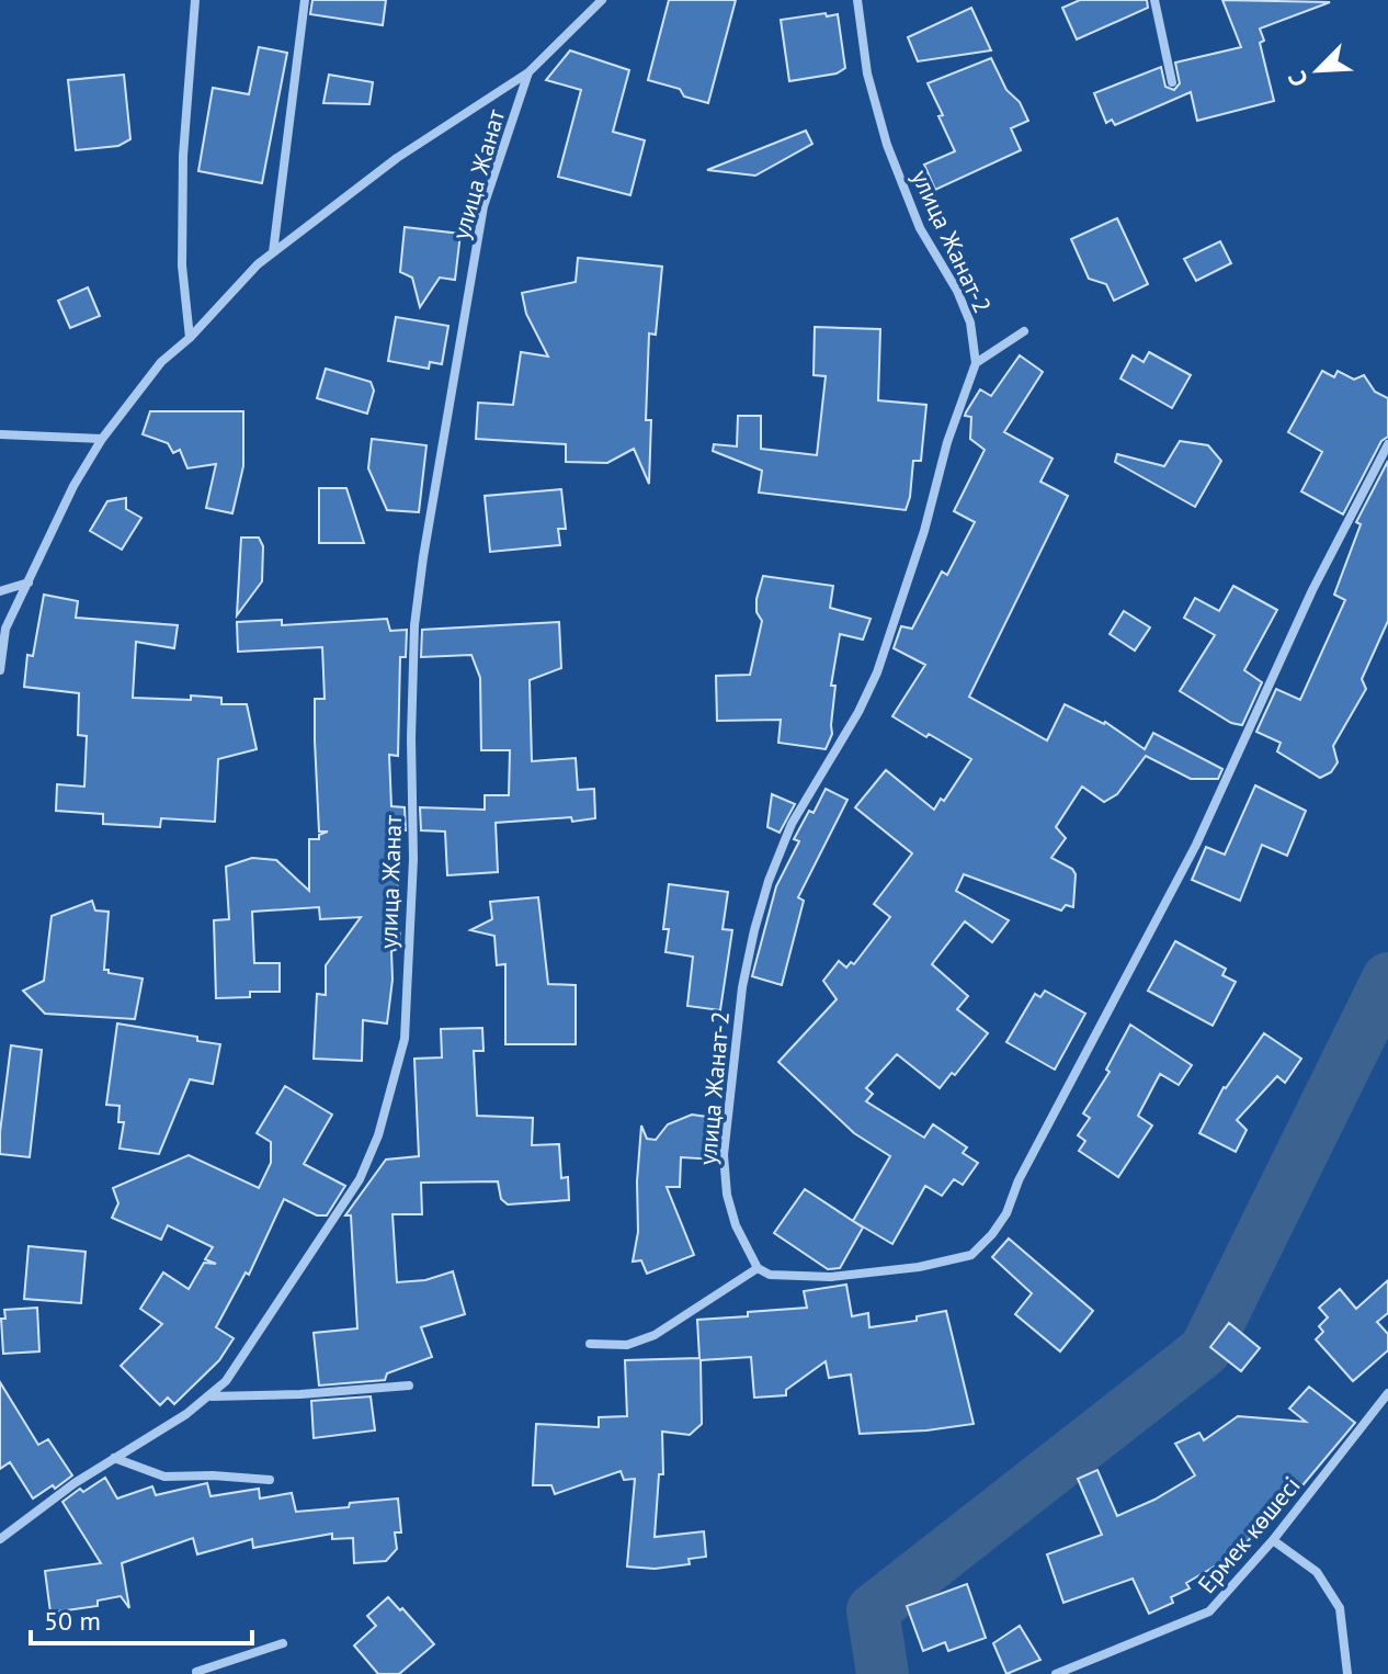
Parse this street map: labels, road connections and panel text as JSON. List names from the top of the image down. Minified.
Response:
{"streets":{"street":["улица Жанат","улица Жанат-2","Ермек көшесі"]},"scale_bar":"50 m","north":"bottom left"}
